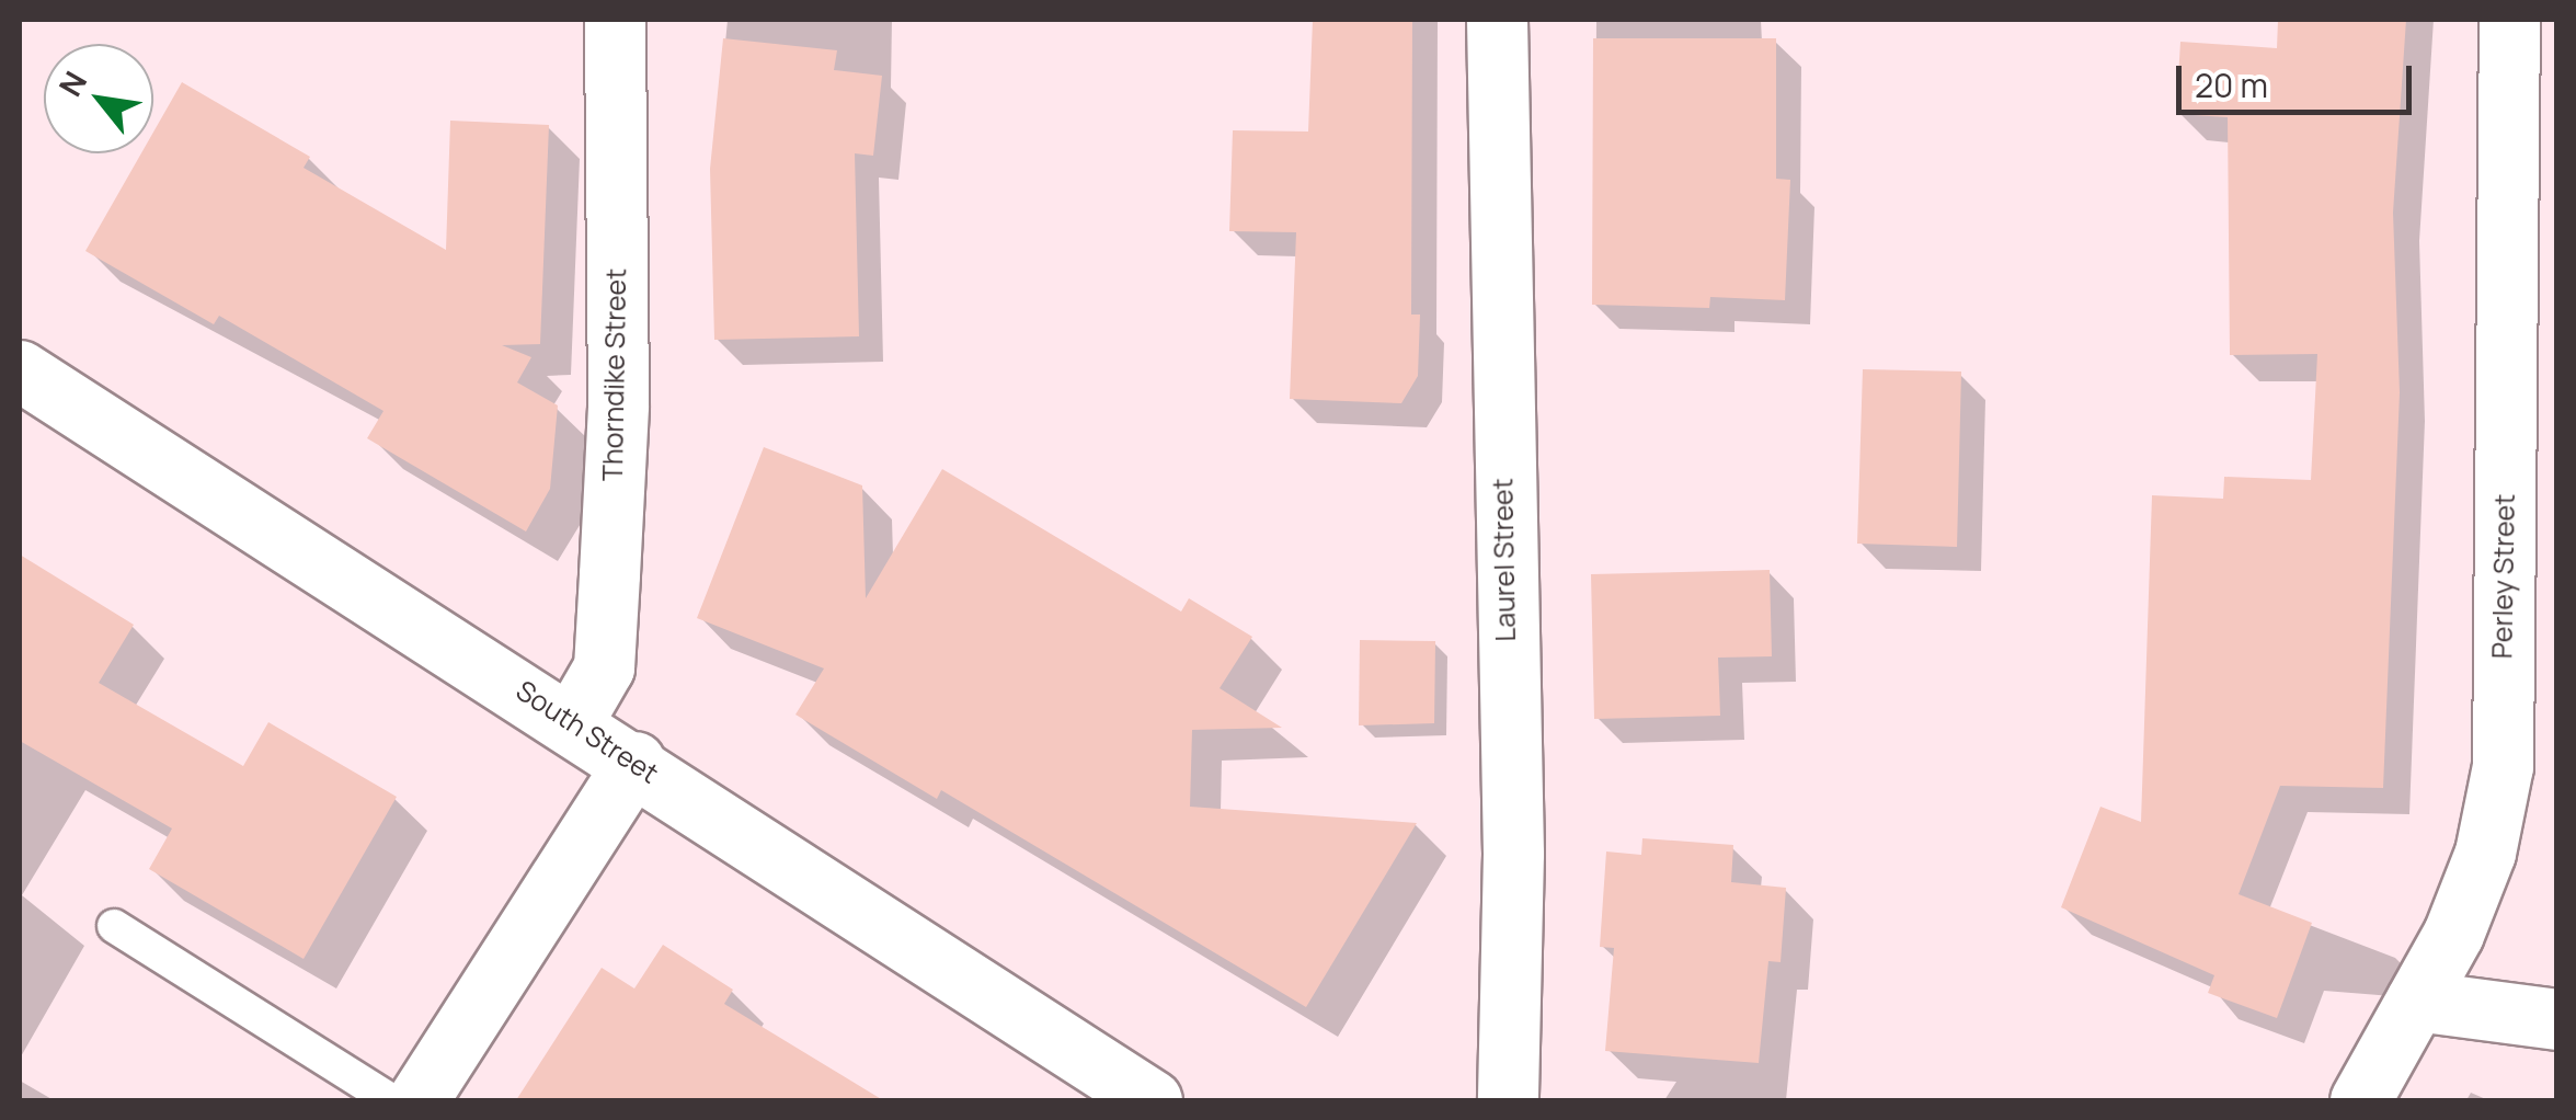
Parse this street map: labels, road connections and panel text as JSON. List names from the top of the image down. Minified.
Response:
{"streets":{"street":["Thorndike Street","Laurel Street","Perley Street","South Street"]},"crossings":[["Thorndike Street","South Street"]],"scale_bar":"20 m","north":"top left"}
